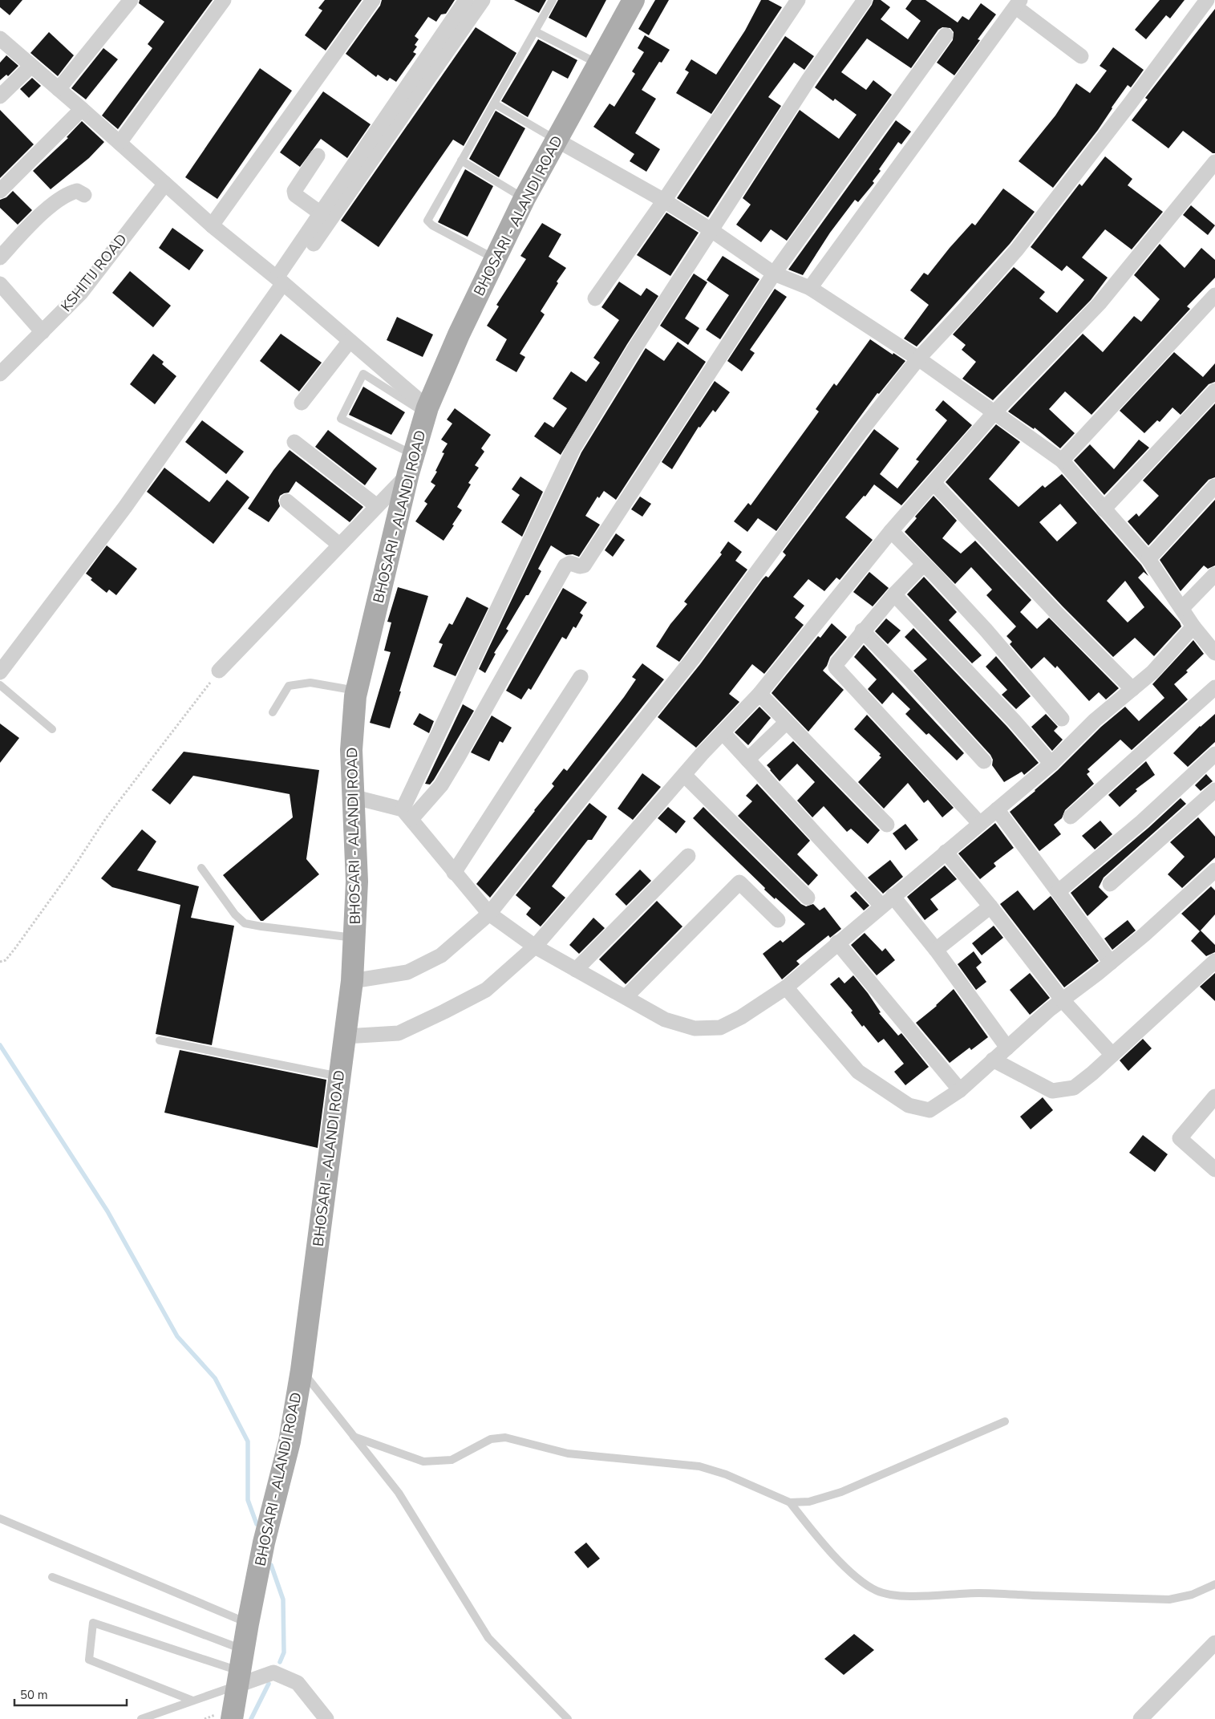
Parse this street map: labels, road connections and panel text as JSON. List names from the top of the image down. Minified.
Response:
{"streets":{"main road":["BHOSARI - ALANDI ROAD"],"street":["KSHITIJ ROAD"]},"scale_bar":"50 m"}
